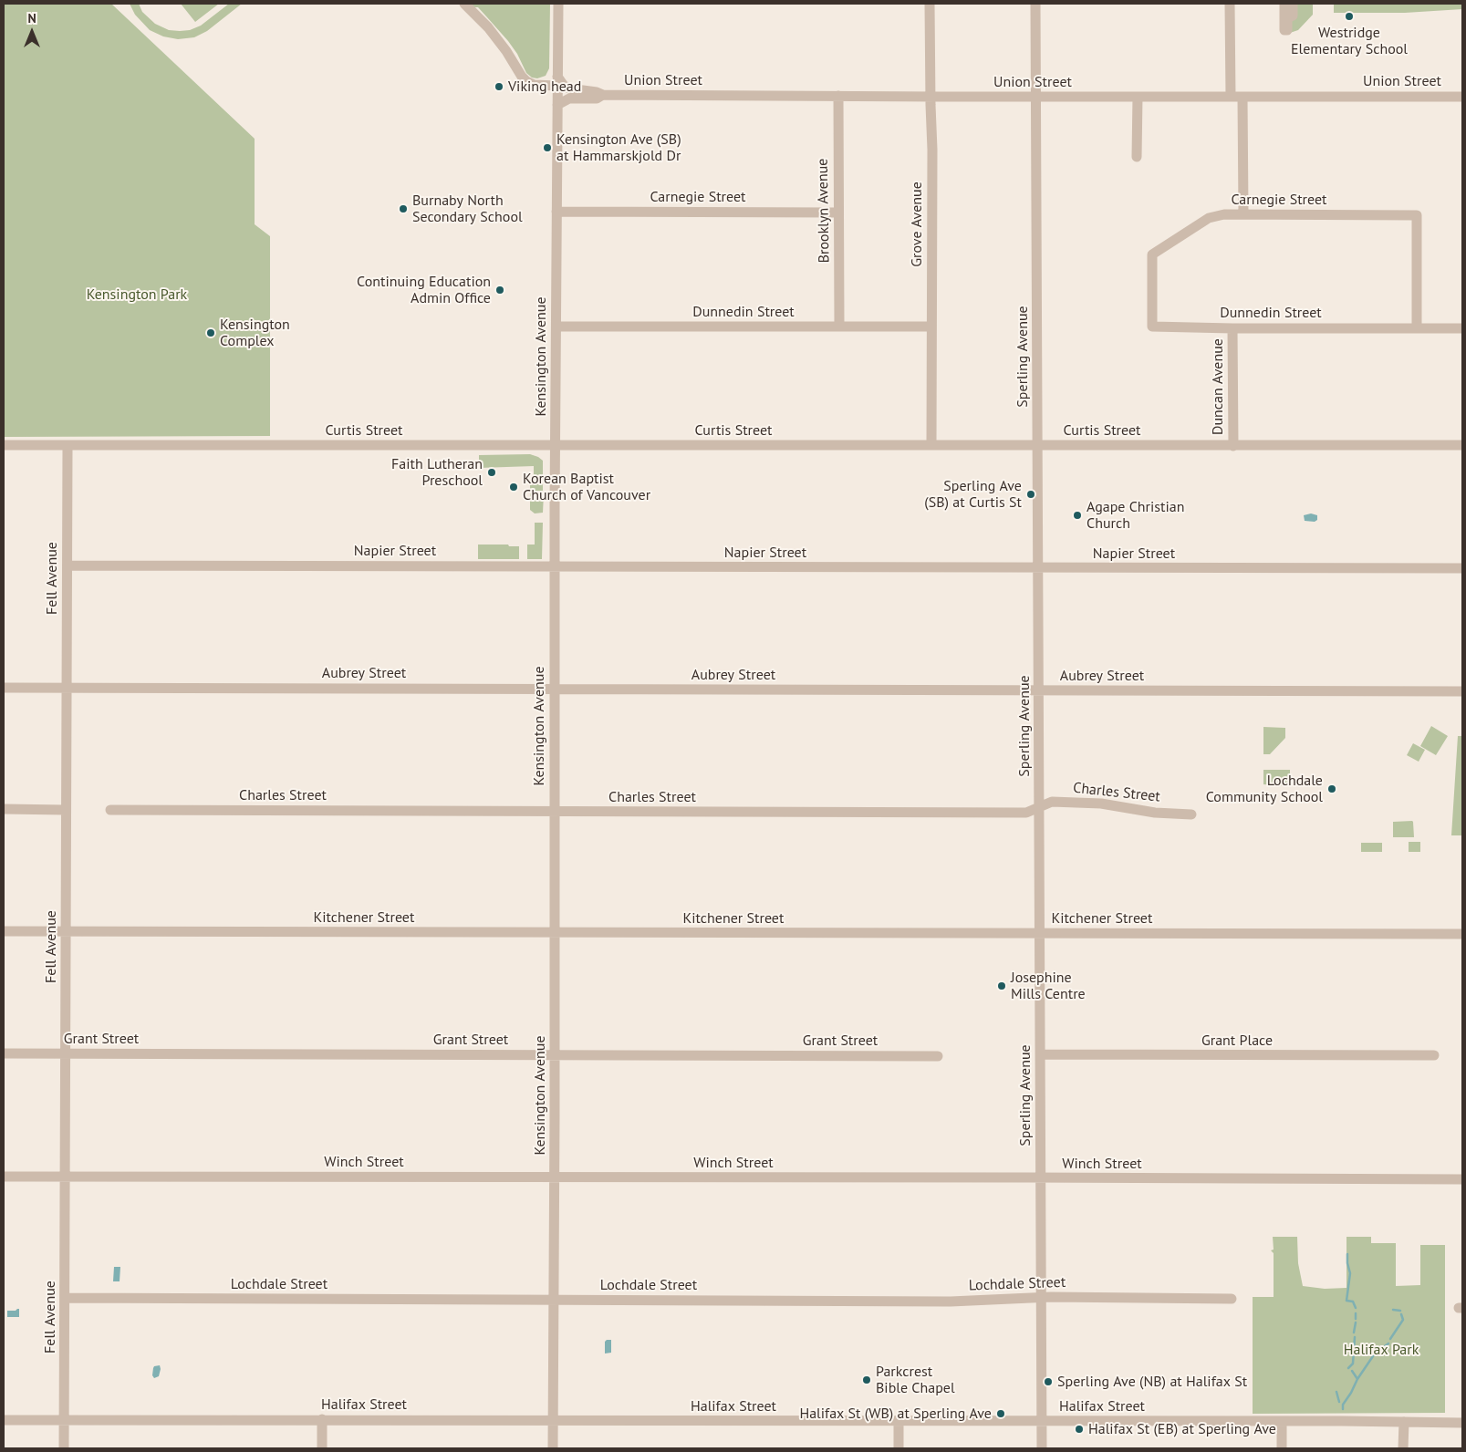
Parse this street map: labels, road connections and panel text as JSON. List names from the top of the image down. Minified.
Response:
{"streets":{"street":["Union Street","Carnegie Street","Brooklyn Avenue","Grove Avenue","Dunnedin Street","Kensington Avenue","Sperling Avenue","Duncan Avenue","Curtis Street","Napier Street","Fell Avenue","Aubrey Street","Charles Street","Kitchener Street","Grant Street","Grant Place","Winch Street","Lochdale Street","Halifax Street"]},"crossings":[["Union Street","Brooklyn Avenue"],["Union Street","Grove Avenue"],["Union Street","Kensington Avenue"],["Union Street","Sperling Avenue"],["Carnegie Street","Brooklyn Avenue"],["Carnegie Street","Dunnedin Street"],["Carnegie Street","Kensington Avenue"],["Brooklyn Avenue","Dunnedin Street"],["Grove Avenue","Dunnedin Street"],["Grove Avenue","Curtis Street"],["Dunnedin Street","Kensington Avenue"],["Dunnedin Street","Duncan Avenue"],["Kensington Avenue","Curtis Street"],["Kensington Avenue","Napier Street"],["Kensington Avenue","Aubrey Street"],["Kensington Avenue","Charles Street"],["Kensington Avenue","Kitchener Street"],["Kensington Avenue","Grant Street"],["Kensington Avenue","Winch Street"],["Kensington Avenue","Lochdale Street"],["Kensington Avenue","Halifax Street"],["Sperling Avenue","Curtis Street"],["Sperling Avenue","Napier Street"],["Sperling Avenue","Aubrey Street"],["Sperling Avenue","Charles Street"],["Sperling Avenue","Kitchener Street"],["Sperling Avenue","Grant Place"],["Sperling Avenue","Winch Street"],["Sperling Avenue","Lochdale Street"],["Sperling Avenue","Halifax Street"],["Duncan Avenue","Curtis Street"],["Curtis Street","Fell Avenue"],["Napier Street","Fell Avenue"],["Fell Avenue","Aubrey Street"],["Fell Avenue","Kitchener Street"],["Fell Avenue","Grant Street"],["Fell Avenue","Winch Street"],["Fell Avenue","Lochdale Street"],["Fell Avenue","Halifax Street"]],"parks":["Kensington Park","Halifax Park"],"places":["Westridge Elementary School","Viking head","Kensington Ave (SB) at Hammarskjold Dr","Burnaby North Secondary School","Continuing Education Admin Office","Kensington Complex","Faith Lutheran Preschool","Korean Baptist Church of Vancouver","Sperling Ave (SB) at Curtis St","Agape Christian Church","Lochdale Community School","Josephine Mills Centre","Parkcrest Bible Chapel","Sperling Ave (NB) at Halifax St","Halifax St (WB) at Sperling Ave","Halifax St (EB) at Sperling Ave"],"north":"top"}
